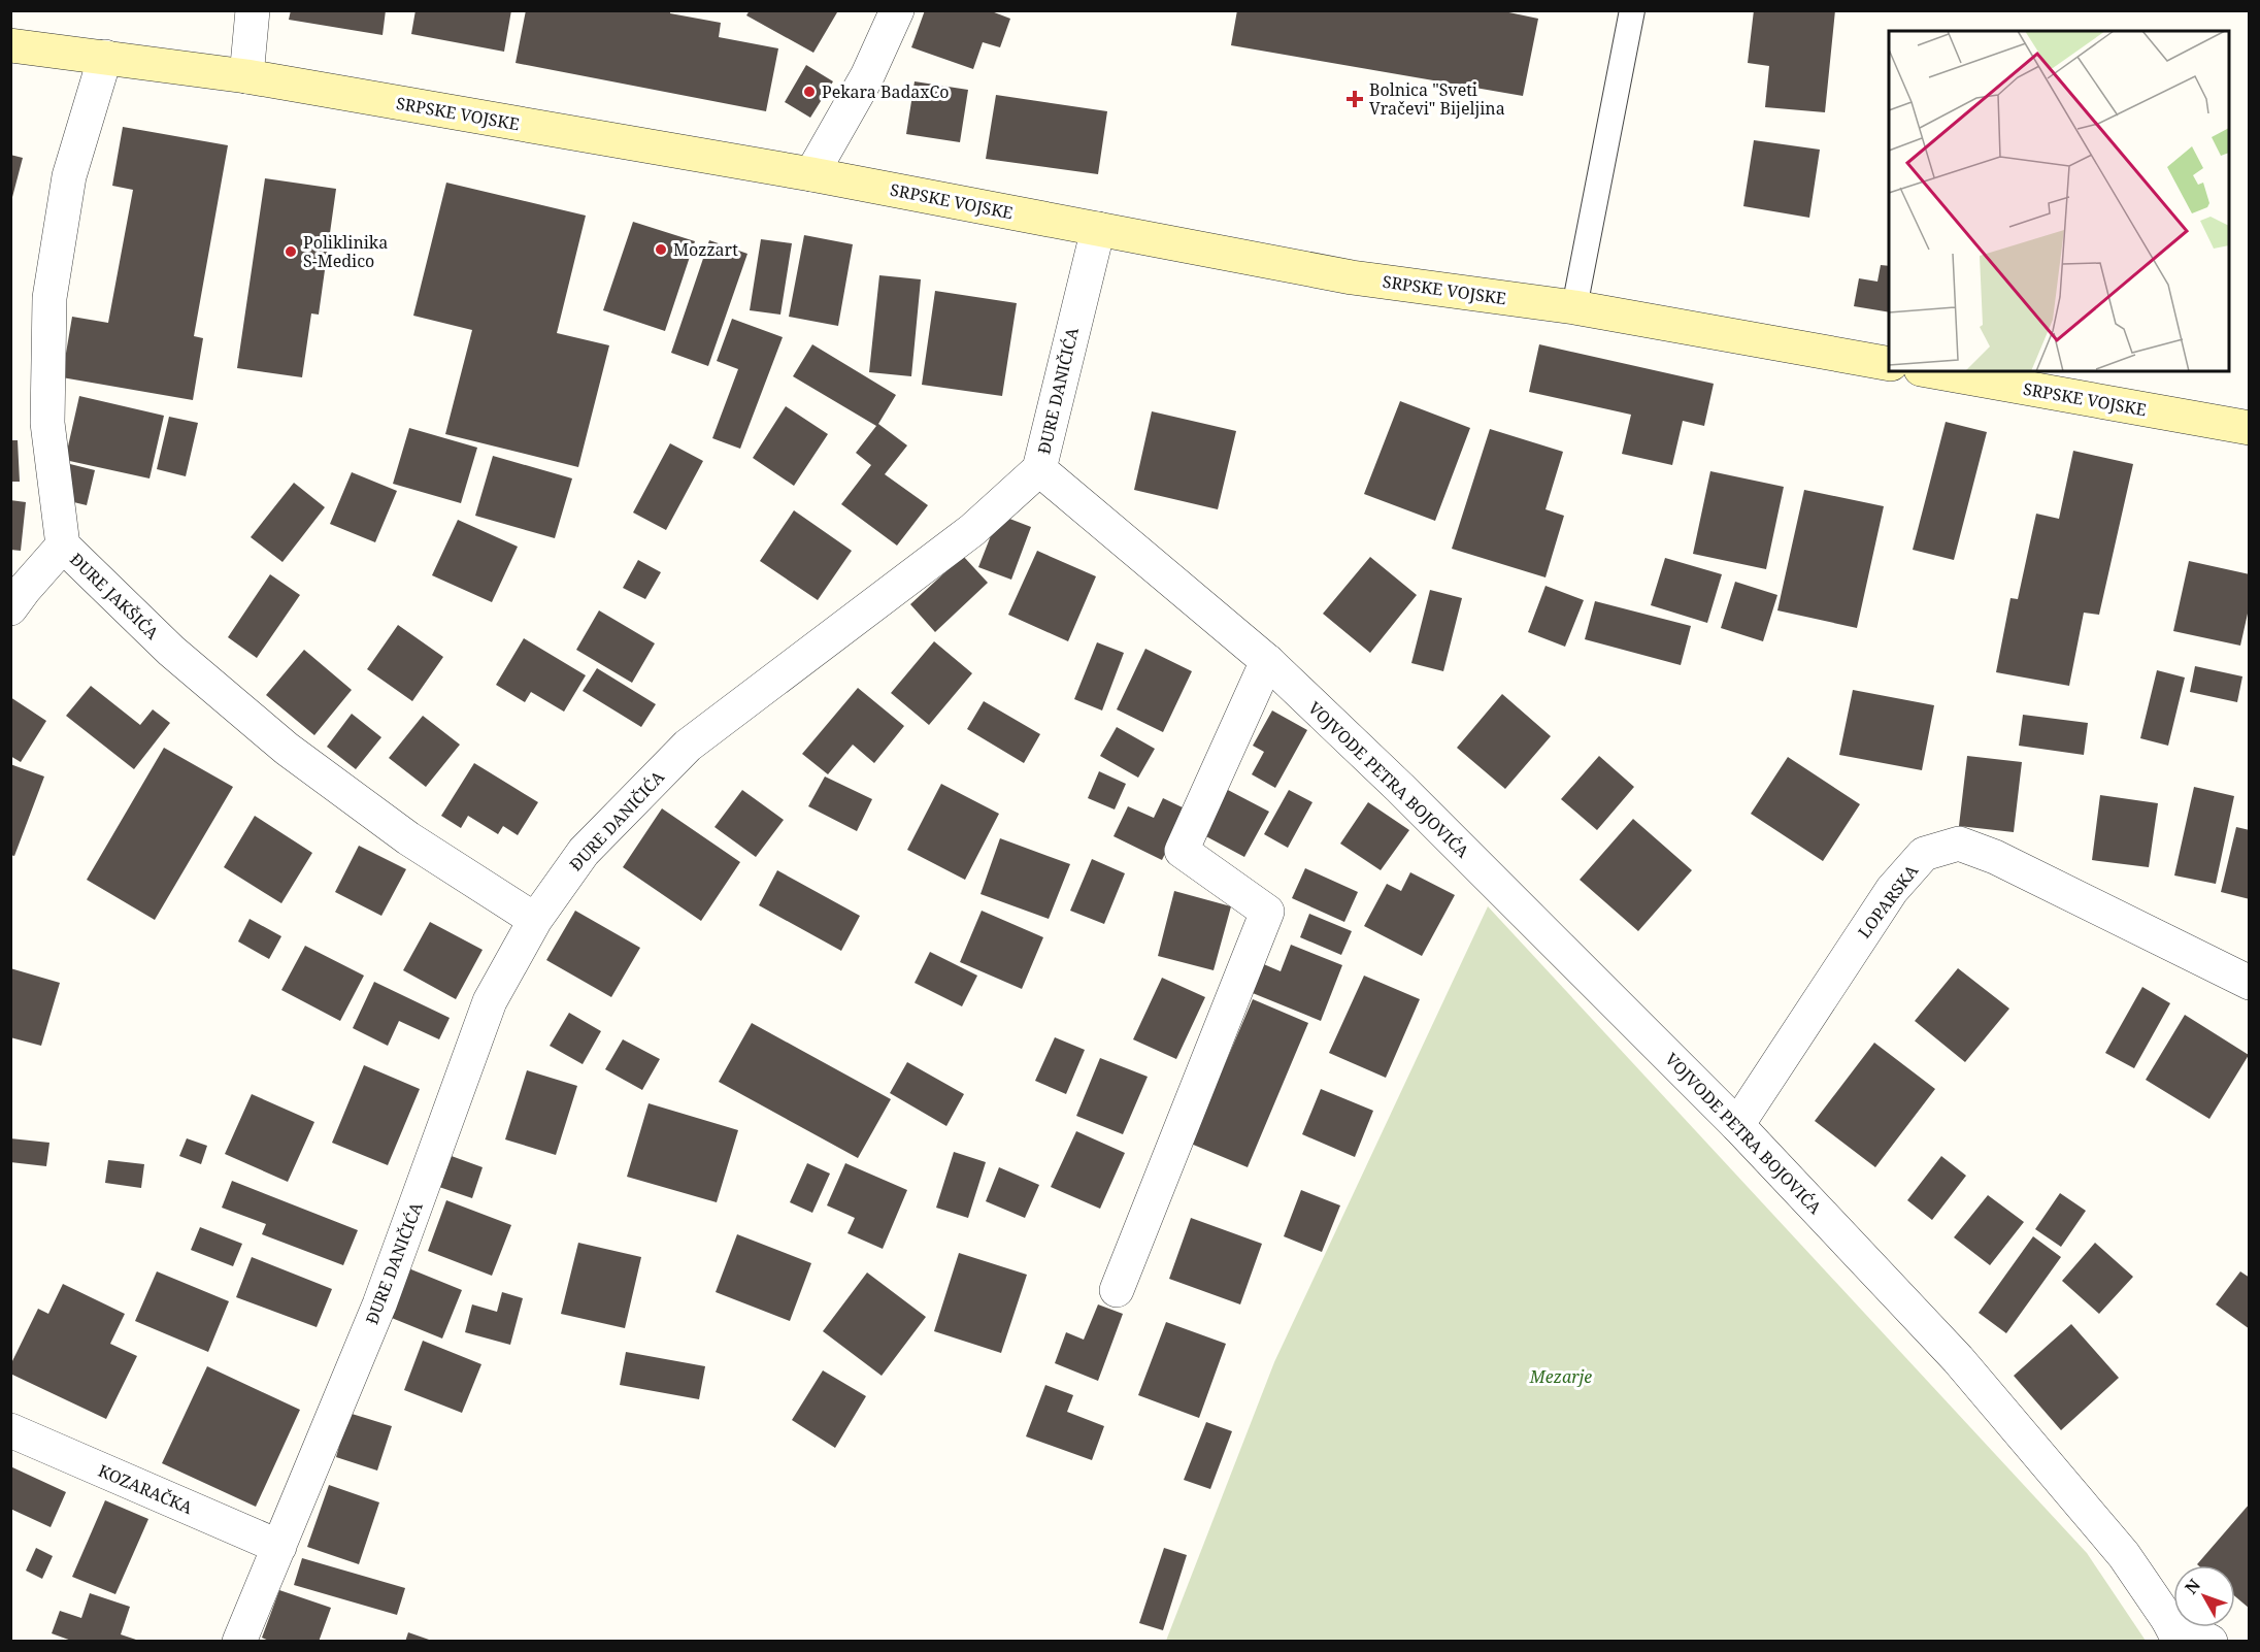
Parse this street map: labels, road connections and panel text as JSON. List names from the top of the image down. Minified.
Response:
{"streets":{"main road":["SRPSKE VOJSKE"],"street":["ĐURE DANIČIĆA","ĐURE JAKŠIĆA","VOJVODE PETRA BOJOVIĆA","LOPARSKA","KOZARAČKA"]},"crossings":[["SRPSKE VOJSKE","ĐURE DANIČIĆA"],["SRPSKE VOJSKE","ĐURE JAKŠIĆA"],["ĐURE DANIČIĆA","ĐURE JAKŠIĆA"],["ĐURE DANIČIĆA","VOJVODE PETRA BOJOVIĆA"],["ĐURE DANIČIĆA","KOZARAČKA"],["VOJVODE PETRA BOJOVIĆA","LOPARSKA"]],"parks":["Mezarje"],"places":{"other":["Pekara BadaxCo","Mozzart","Poliklinika S-Medico"],"health":["Bolnica \"Sveti Vračevi\" Bijeljina"]},"north":"top left"}
